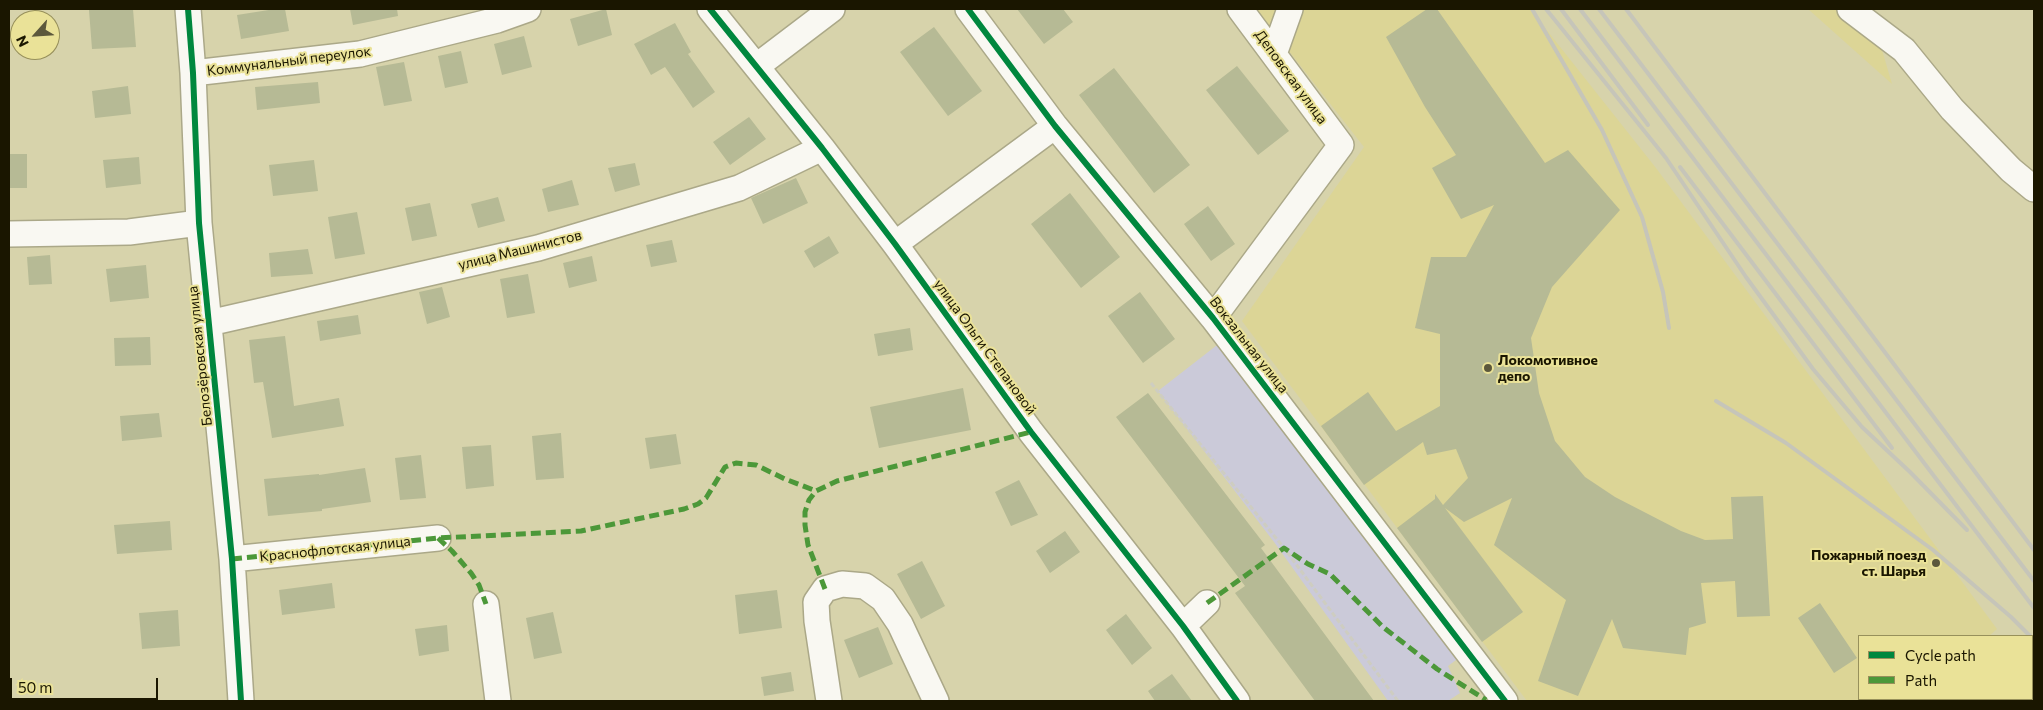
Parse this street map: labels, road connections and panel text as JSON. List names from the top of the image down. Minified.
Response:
{"streets":{"street":["Коммунальный переулок","Деповская улица","улица Машинистов","Вокзальная улица","улица Ольги Степановой","Белозёровская улица","Краснофлотская улица"]},"crossings":[["Коммунальный переулок","Белозёровская улица"],["Деповская улица","Вокзальная улица"],["улица Машинистов","улица Ольги Степановой"],["улица Машинистов","Белозёровская улица"],["Белозёровская улица","Краснофлотская улица"]],"places":["Локомотивное депо","Пожарный поезд ст. Шарья"],"legend":["Cycle path","Path"],"scale_bar":"50 m","north":"bottom left"}
